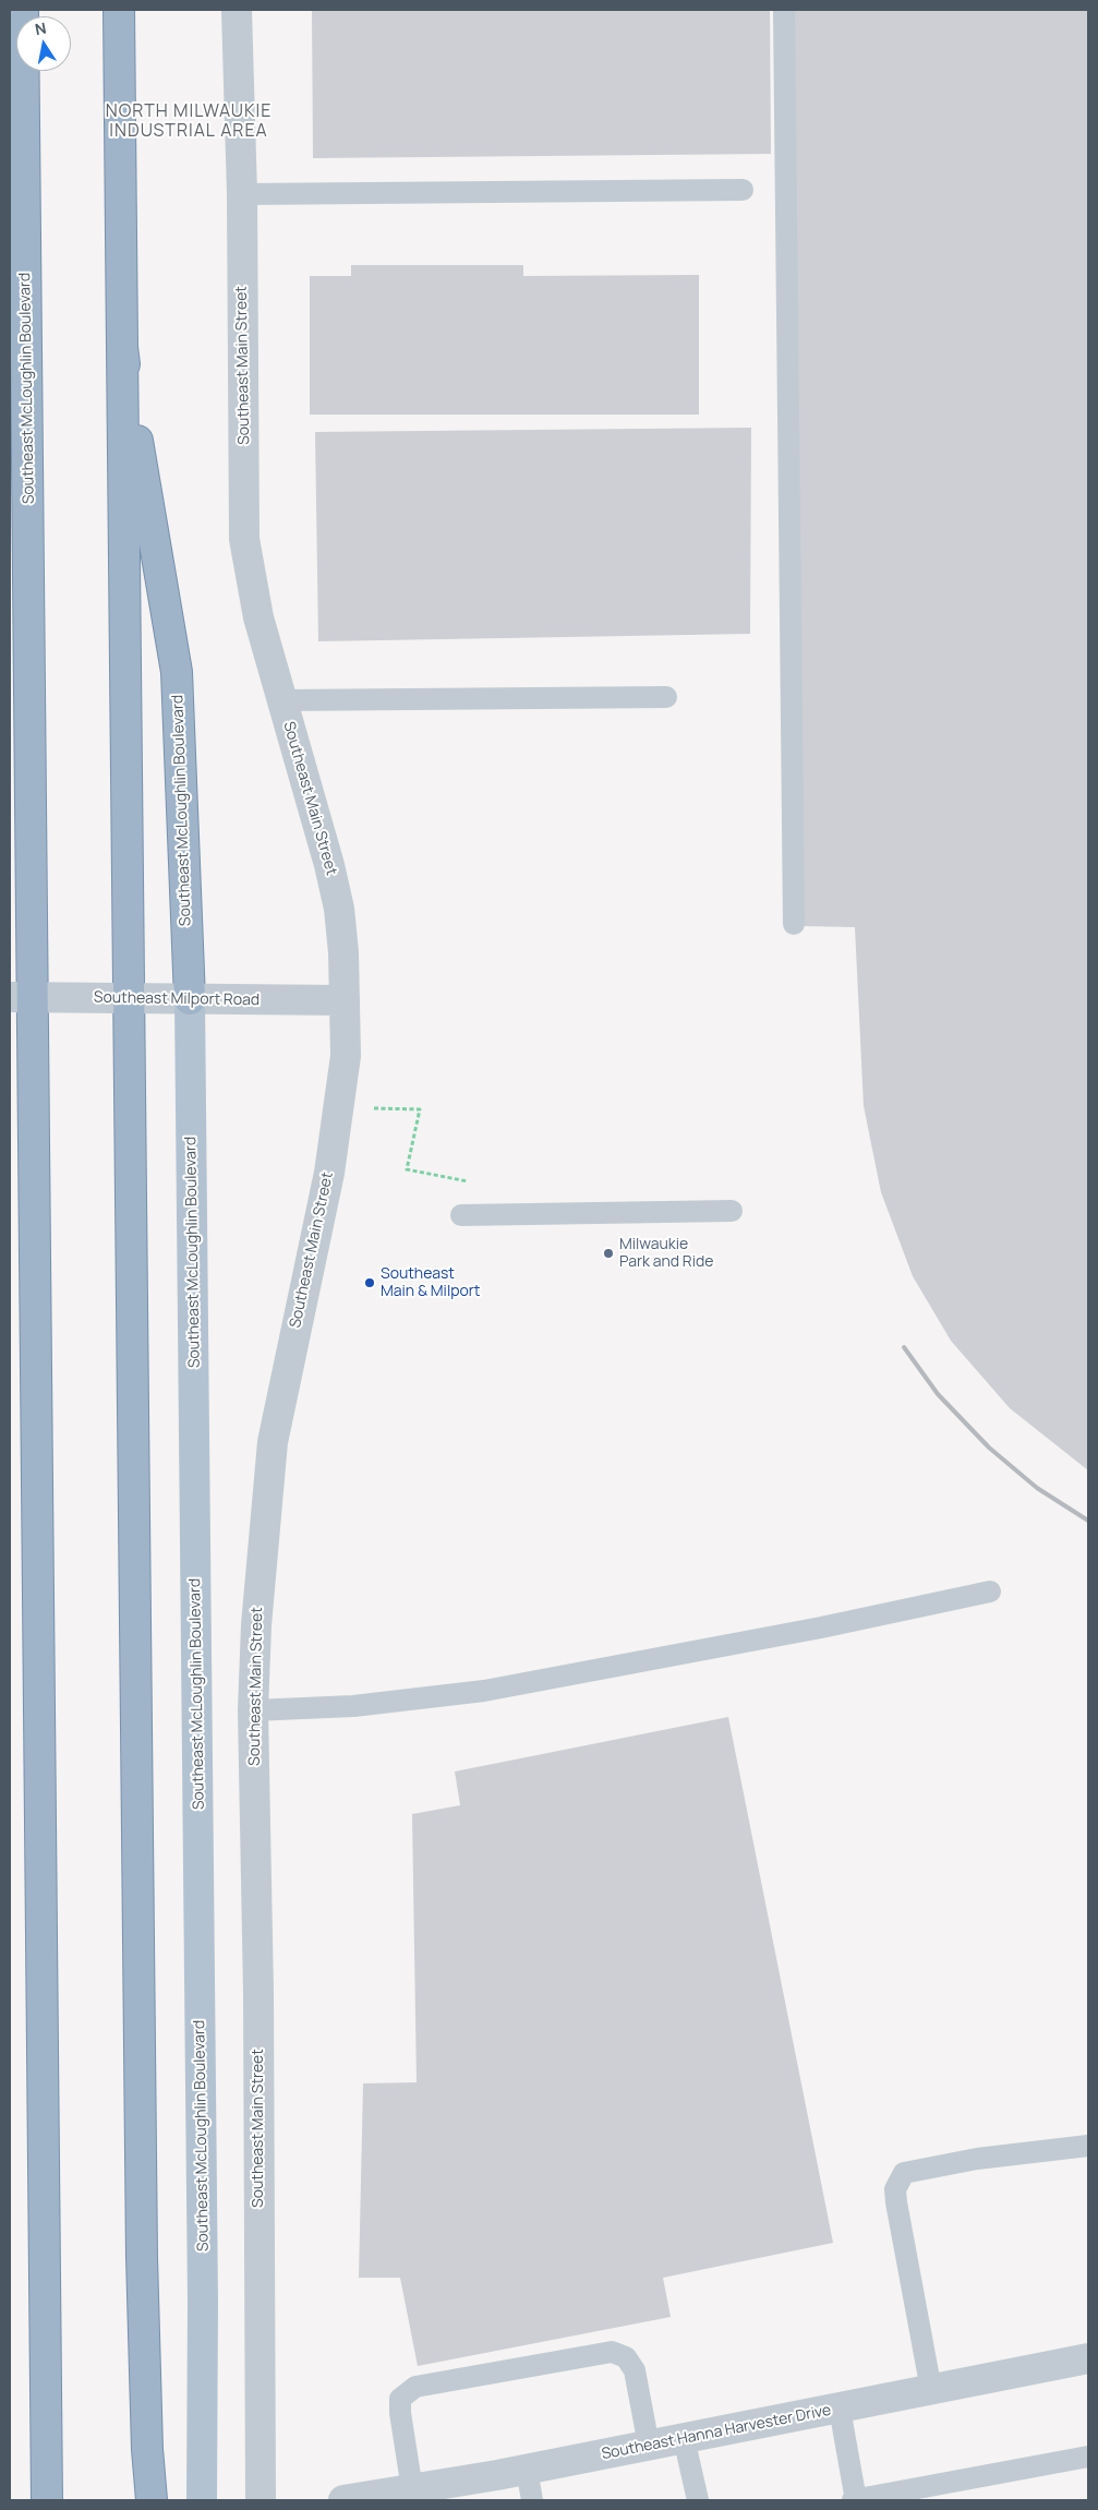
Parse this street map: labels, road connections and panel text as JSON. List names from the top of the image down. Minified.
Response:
{"streets":{"highway":["Southeast McLoughlin Boulevard"],"street":["Southeast Main Street","Southeast Milport Road","Southeast Hanna Harvester Drive"]},"crossings":[["Southeast Main Street","Southeast Milport Road"],["Southeast McLoughlin Boulevard","Southeast Milport Road"]],"districts":["NORTH MILWAUKIE INDUSTRIAL AREA"],"places":["Milwaukie Park and Ride","Southeast Main & Milport"],"north":"top"}
